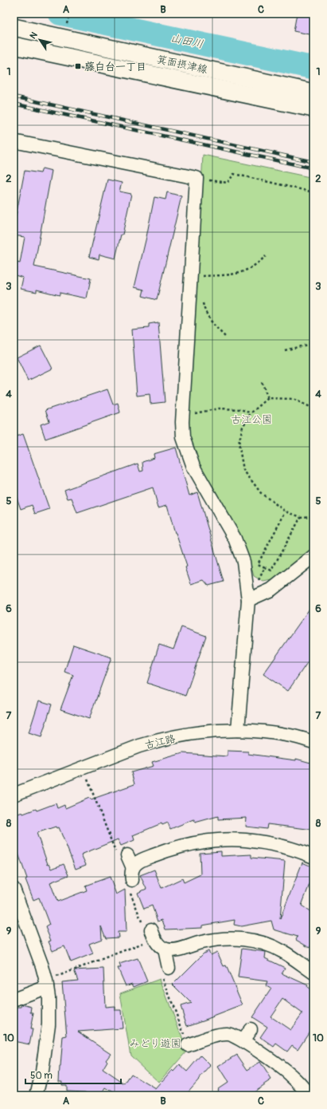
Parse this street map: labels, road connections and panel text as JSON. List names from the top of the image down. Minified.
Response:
{"streets":{"main road":["箕面摂津線"],"street":["古江路"]},"water":["山田川"],"parks":["古江公園","みどり遊園"],"places":{"transit":["藤白台一丁目"]},"scale_bar":"50 m","north":"top left","grid":{"columns":["A","B","C"],"rows":["1","2","3","4","5","6","7","8","9","10"]}}
